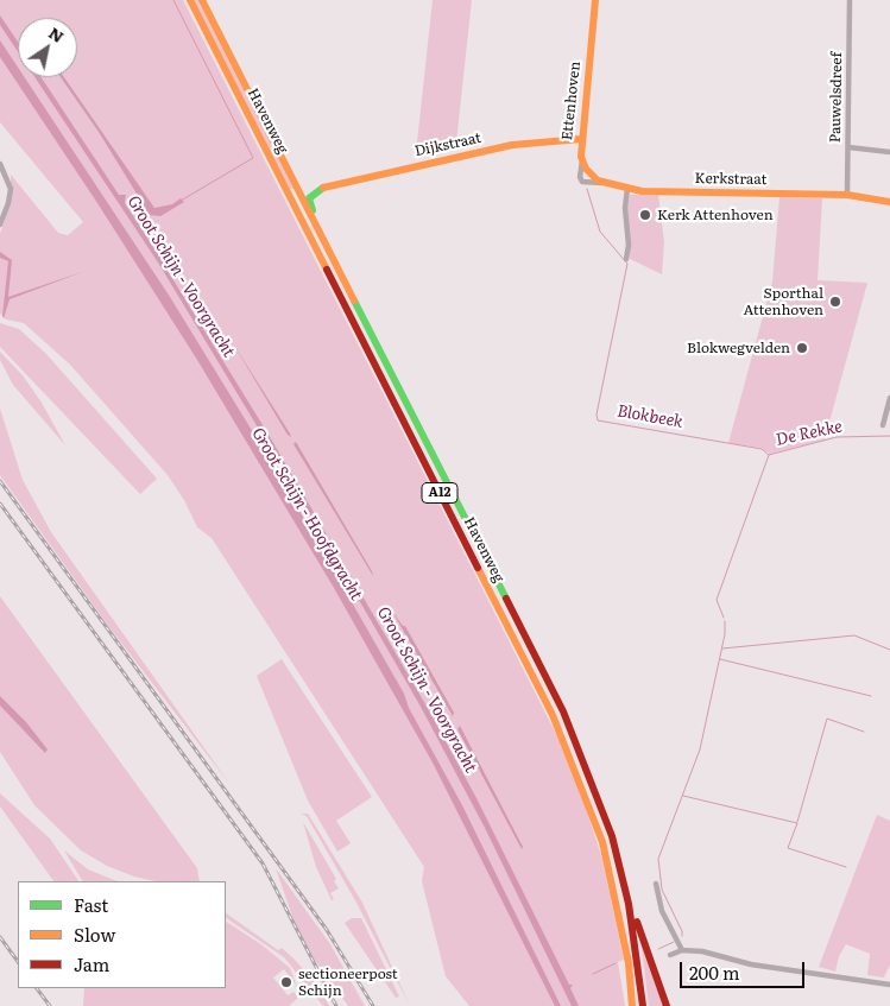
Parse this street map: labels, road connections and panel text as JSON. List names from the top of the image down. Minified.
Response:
{"streets":{"main road":["Ettenhoven","Havenweg","Dijkstraat","Kerkstraat","A12"],"street":["Pauwelsdreef"]},"crossings":[["Pauwelsdreef","Kerkstraat"],["Ettenhoven","Dijkstraat"],["Ettenhoven","Kerkstraat"]],"water":["Groot Schijn - Voorgracht","Blokbeek","De Rekke","Groot Schijn - Hoofdgracht"],"places":["Kerk Attenhoven","Sporthal Attenhoven","Blokwegvelden","sectioneerpost Schijn"],"legend":["Fast","Slow","Jam"],"scale_bar":"200 m","north":"top right"}
